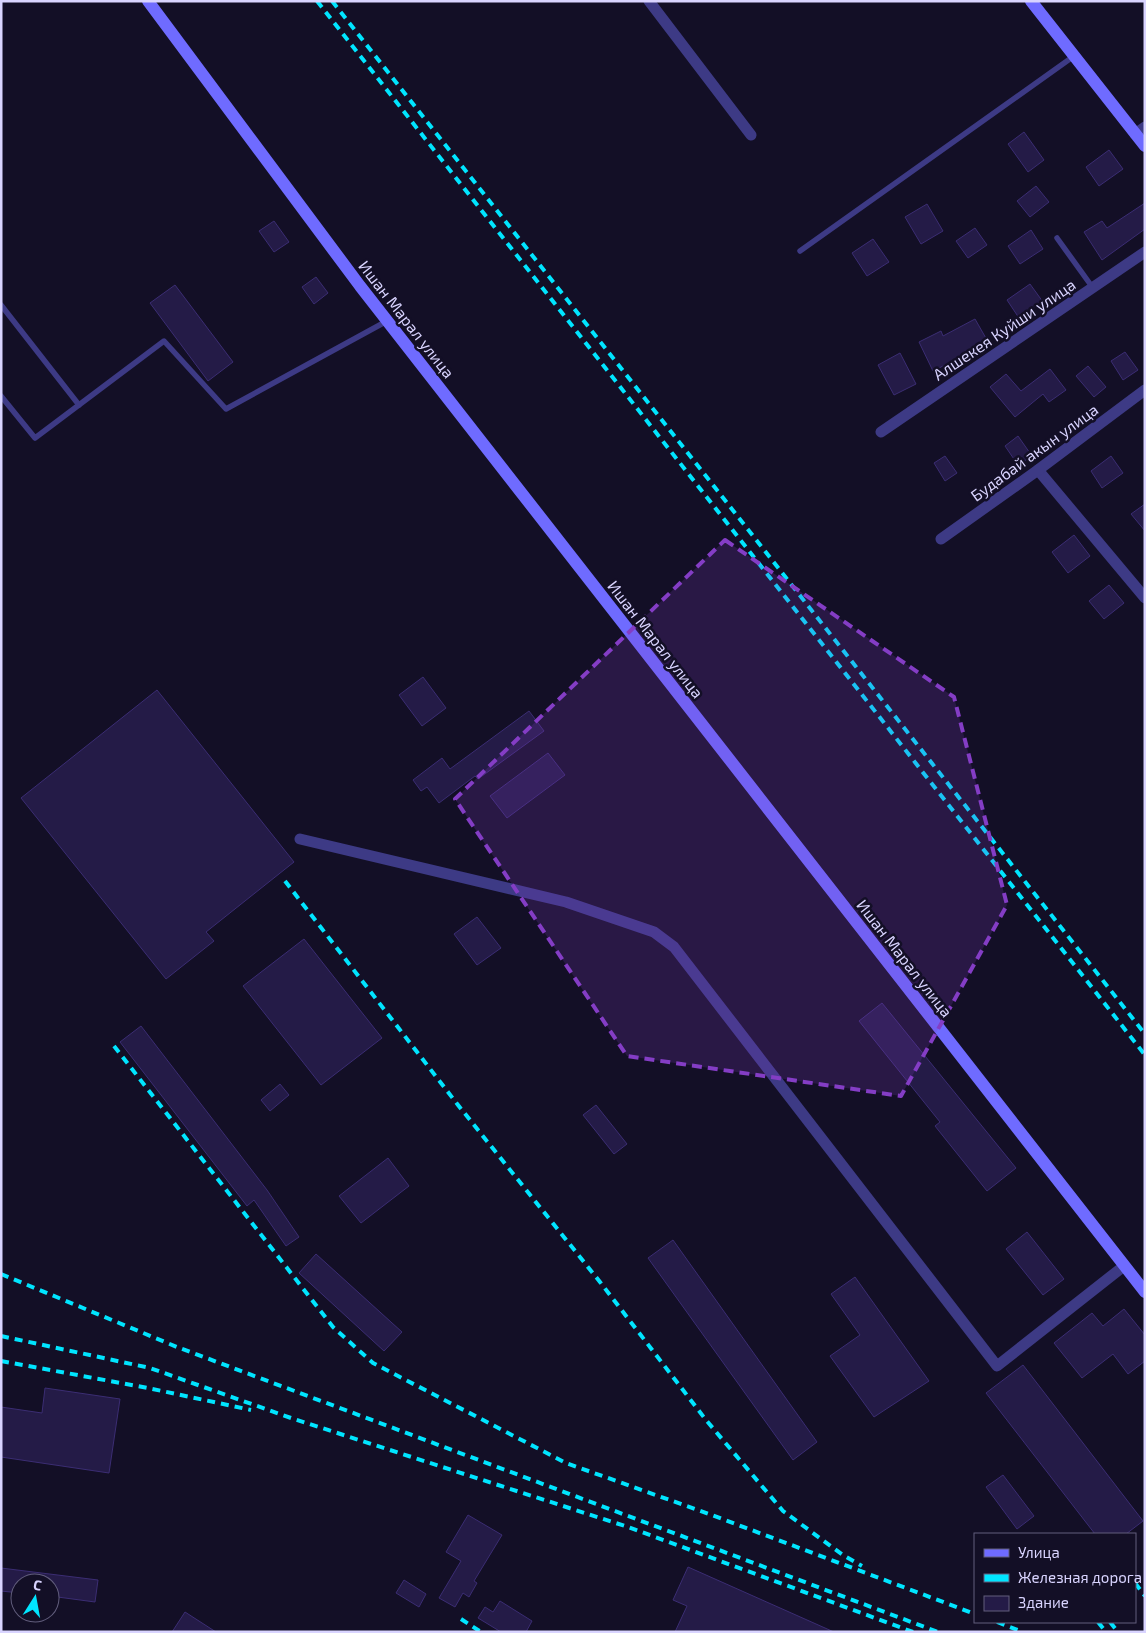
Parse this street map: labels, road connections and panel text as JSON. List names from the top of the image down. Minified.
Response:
{"streets":{"main road":["Ишан Марал улица"],"street":["Алшекея Куйши улица","Будабай акын улица"]},"legend":["Улица","Железная дорога","Здание"],"north":"top"}
